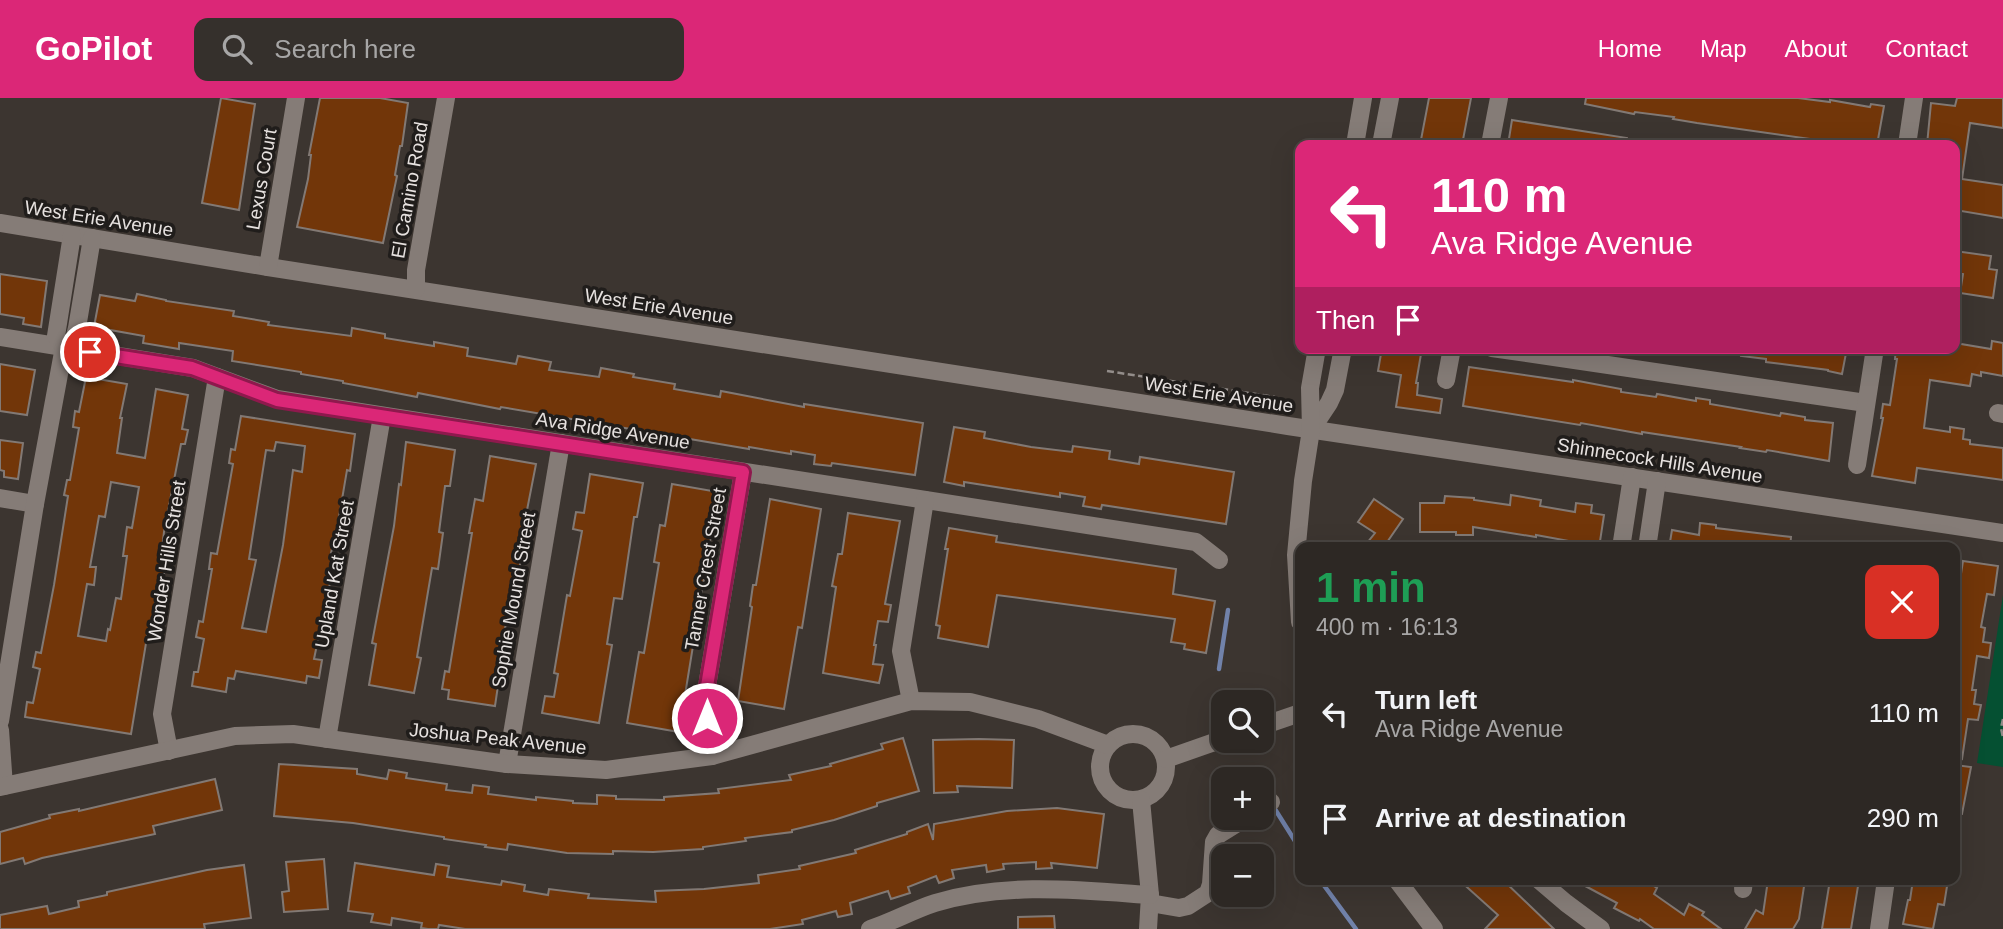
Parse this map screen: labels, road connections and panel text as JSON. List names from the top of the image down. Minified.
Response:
{"streets":{"street":["Lexus Court","El Camino Road","West Erie Avenue","Ava Ridge Avenue","Shinnecock Hills Avenue","Wonder Hills Street","Tanner Crest Street","Upland Kat Street","Sophie Mound Street","Joshua Peak Avenue"]},"crossings":[["Lexus Court","West Erie Avenue"],["El Camino Road","West Erie Avenue"],["West Erie Avenue","Shinnecock Hills Avenue"],["Ava Ridge Avenue","Wonder Hills Street"],["Ava Ridge Avenue","Tanner Crest Street"],["Ava Ridge Avenue","Upland Kat Street"],["Ava Ridge Avenue","Sophie Mound Street"],["Wonder Hills Street","Joshua Peak Avenue"],["Tanner Crest Street","Joshua Peak Avenue"],["Upland Kat Street","Joshua Peak Avenue"],["Sophie Mound Street","Joshua Peak Avenue"]],"page":{"header":"GoPilot","search":"Search here","nav":["Home","Map","About","Contact"],"turn":["110 m","Ava Ridge Avenue"],"then":"Then","heading":["1 min","400 m · 16:13"],"list":[{"name":"Turn left","note":"Ava Ridge Avenue","value":"110 m"},{"name":"Arrive at destination","value":"290 m"}],"map_buttons":["+","−"]}}
